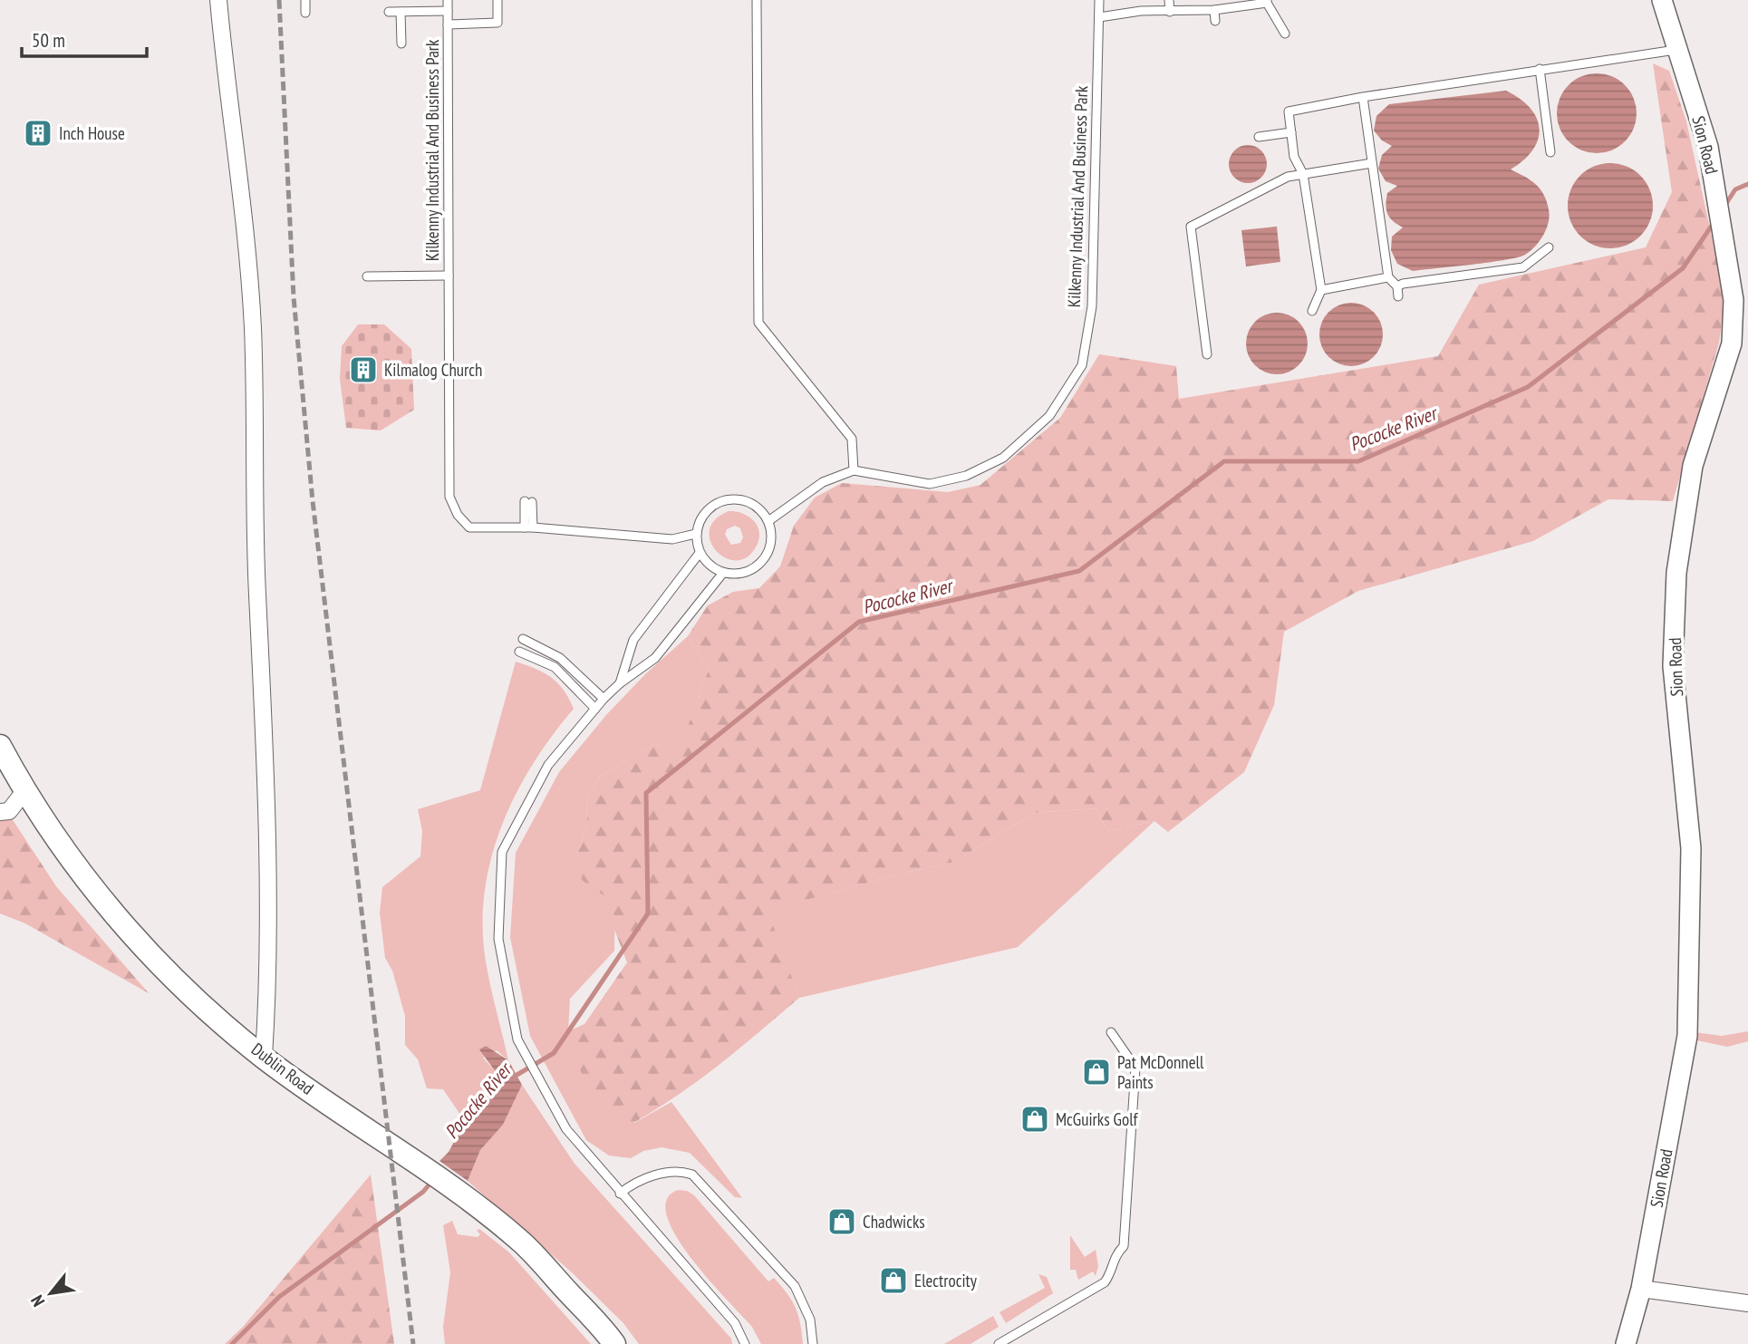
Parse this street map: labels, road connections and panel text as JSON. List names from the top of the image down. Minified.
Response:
{"streets":{"main road":["Dublin Road"],"street":["Sion Road"],"lane":["Kilkenny Industrial And Business Park"]},"water":["Pococke River"],"places":{"building":["Inch House","Kilmalog Church"],"shop":["Pat McDonnell Paints","McGuirks Golf","Chadwicks","Electrocity"]},"scale_bar":"50 m","north":"bottom left"}
